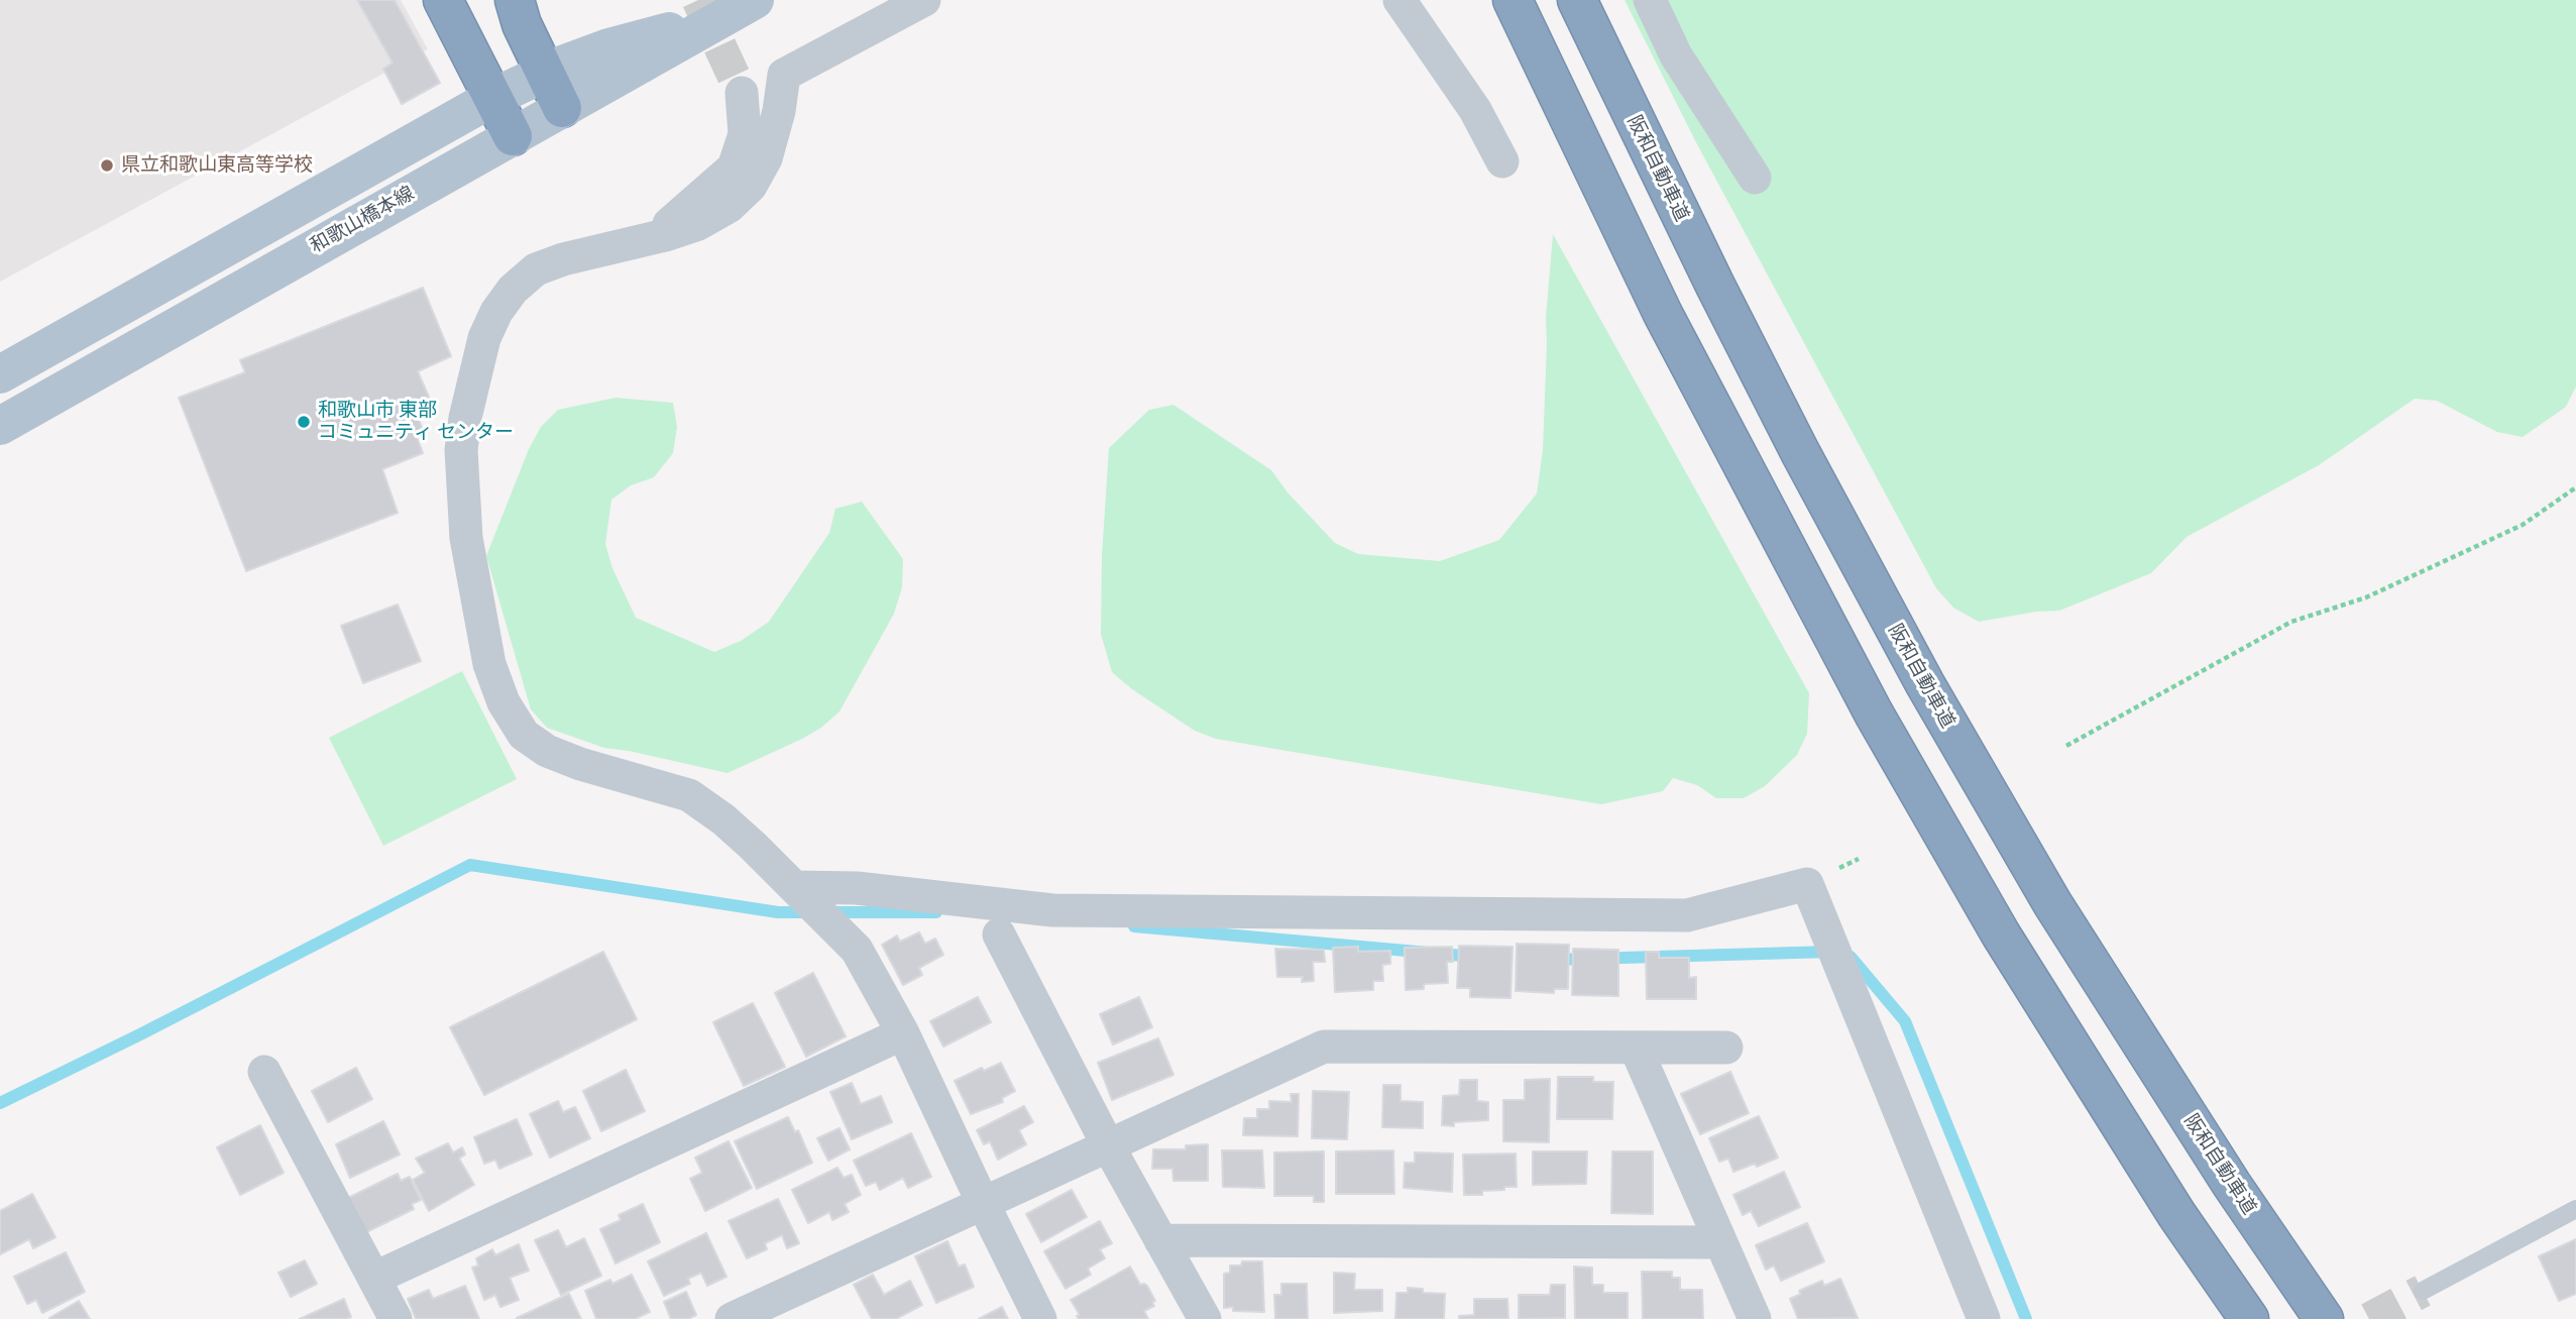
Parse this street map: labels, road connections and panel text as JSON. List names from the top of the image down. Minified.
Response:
{"streets":{"highway":["阪和自動車道"],"main road":["和歌山橋本線"]},"places":["県立和歌山東高等学校","和歌山市 東部 コミュニティ センター"]}
